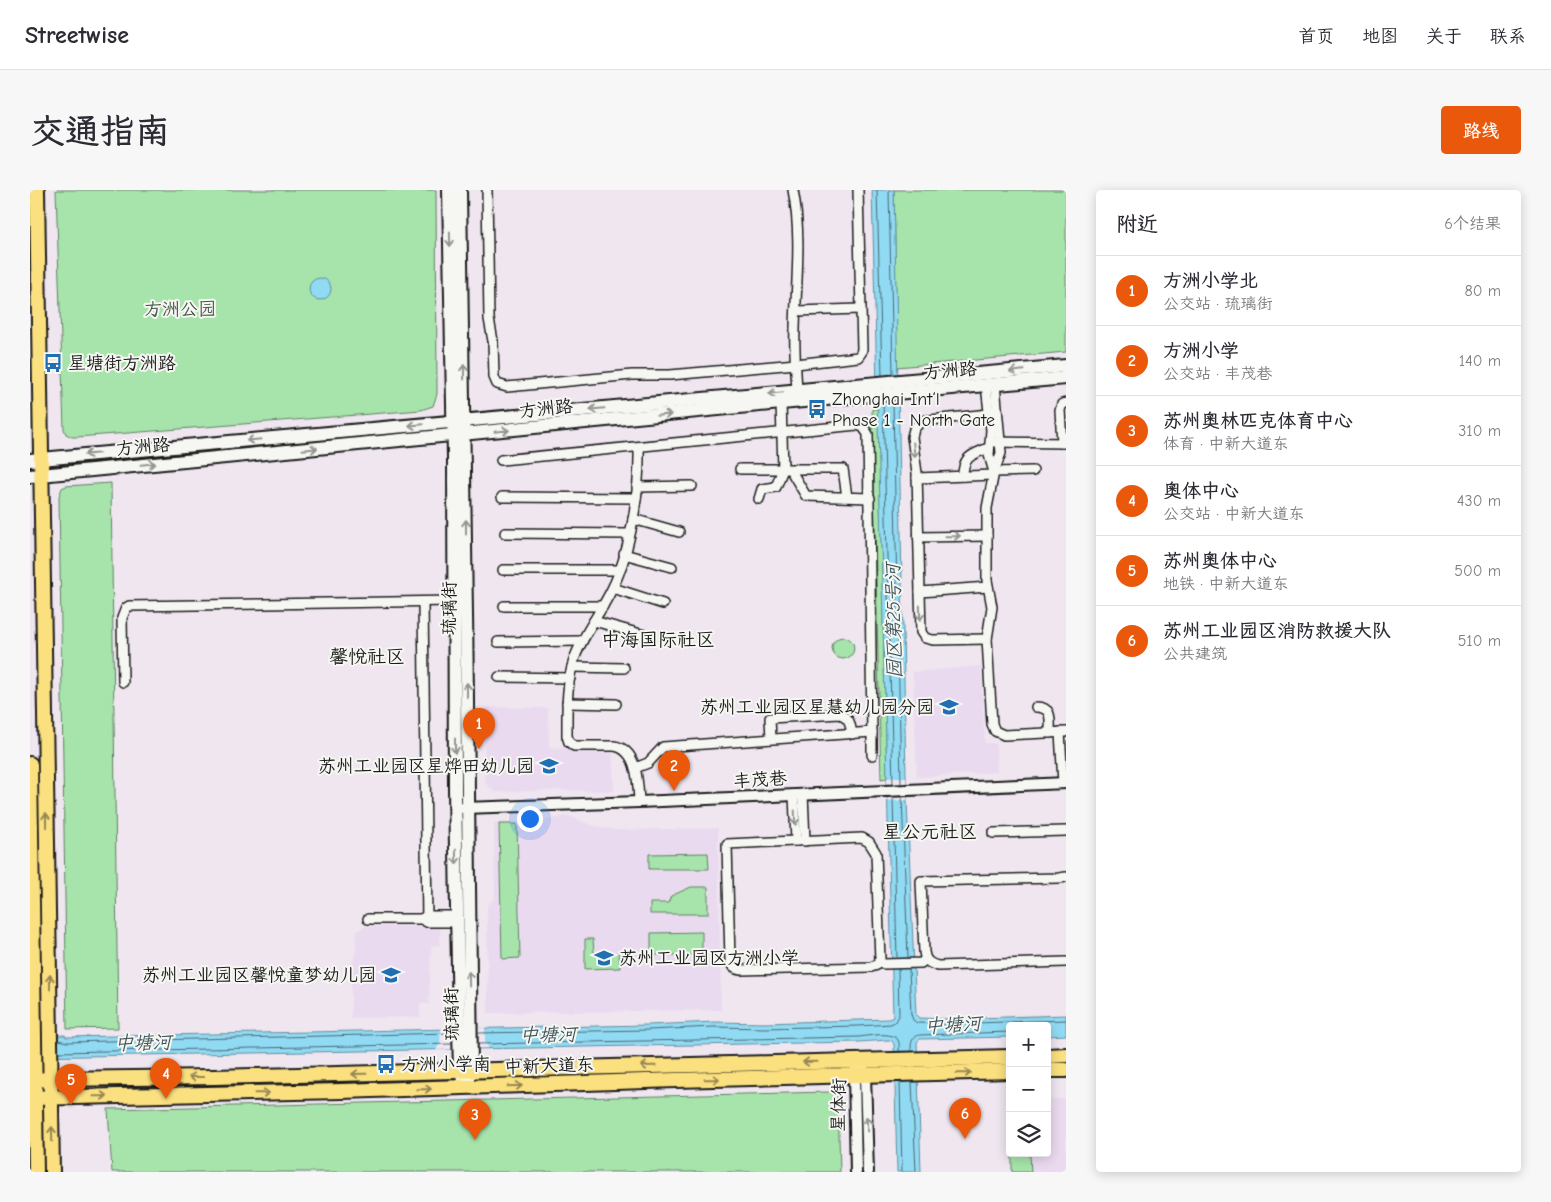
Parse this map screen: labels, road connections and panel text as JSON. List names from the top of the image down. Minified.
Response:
{"streets":{"main road":["方洲路","琉璃街","中新大道东"],"street":["丰茂巷","星体街"]},"crossings":[["方洲路","琉璃街"],["琉璃街","丰茂巷"],["琉璃街","中新大道东"],["中新大道东","星体街"]],"districts":["中海国际社区","馨悦社区","星公元社区"],"water":["园区第25号河","中塘河"],"parks":["方洲公园"],"places":{"bus stop":["星塘街方洲路","Zhonghai Int‘l Phase 1 - North Gate","方洲小学南"],"school or university":["苏州工业园区星慧幼儿园分园","苏州工业园区星烨田幼儿园","苏州工业园区方洲小学","苏州工业园区馨悦童梦幼儿园"]},"page":{"header":"Streetwise","nav":["首页","地图","关于","联系"],"buttons":"路线","title":"交通指南","heading":["附近","6个结果"],"list":[{"mark":"1","name":"方洲小学北","note":"公交站 · 琉璃街","value":"80 m"},{"mark":"2","name":"方洲小学","note":"公交站 · 丰茂巷","value":"140 m"},{"mark":"3","name":"苏州奥林匹克体育中心","note":"体育 · 中新大道东","value":"310 m"},{"mark":"4","name":"奥体中心","note":"公交站 · 中新大道东","value":"430 m"},{"mark":"5","name":"苏州奥体中心","note":"地铁 · 中新大道东","value":"500 m"},{"mark":"6","name":"苏州工业园区消防救援大队","note":"公共建筑","value":"510 m"}],"pins":["1","2","4","5","6","3"],"map_buttons":["+","−"]}}
